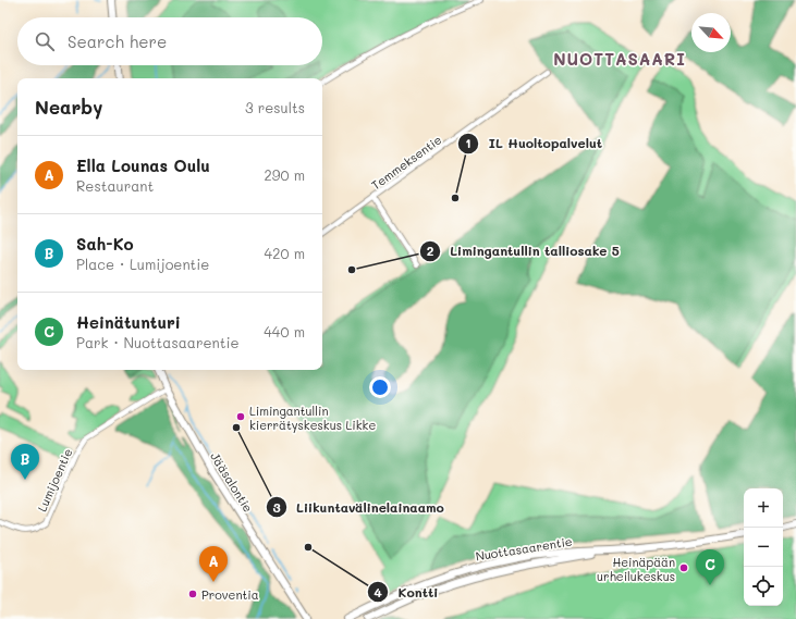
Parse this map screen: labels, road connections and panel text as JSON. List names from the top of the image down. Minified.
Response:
{"streets":{"street":["Temmeksentie","Lumijoentie","Jääsalontie","Nuottasaarentie"]},"crossings":[["Lumijoentie","Jääsalontie"]],"districts":["NUOTTASAARI"],"places":["IL Huoltopalvelut","Limingantullin talliosake 5","Limingantullin kierrätyskeskus Likke","Liikuntavälinelainaamo","Kontti","Heinäpään urheilukeskus","Proventia"],"north":"bottom right","page":{"search":"Search here","heading":["Nearby","3 results"],"list":[{"mark":"A","name":"Ella Lounas Oulu","note":"Restaurant","value":"290 m"},{"mark":"B","name":"Sah-Ko","note":"Place · Lumijoentie","value":"420 m"},{"mark":"C","name":"Heinätunturi","note":"Park · Nuottasaarentie","value":"440 m"}],"pins":["B","A","C"],"map_buttons":["+","−"]}}
